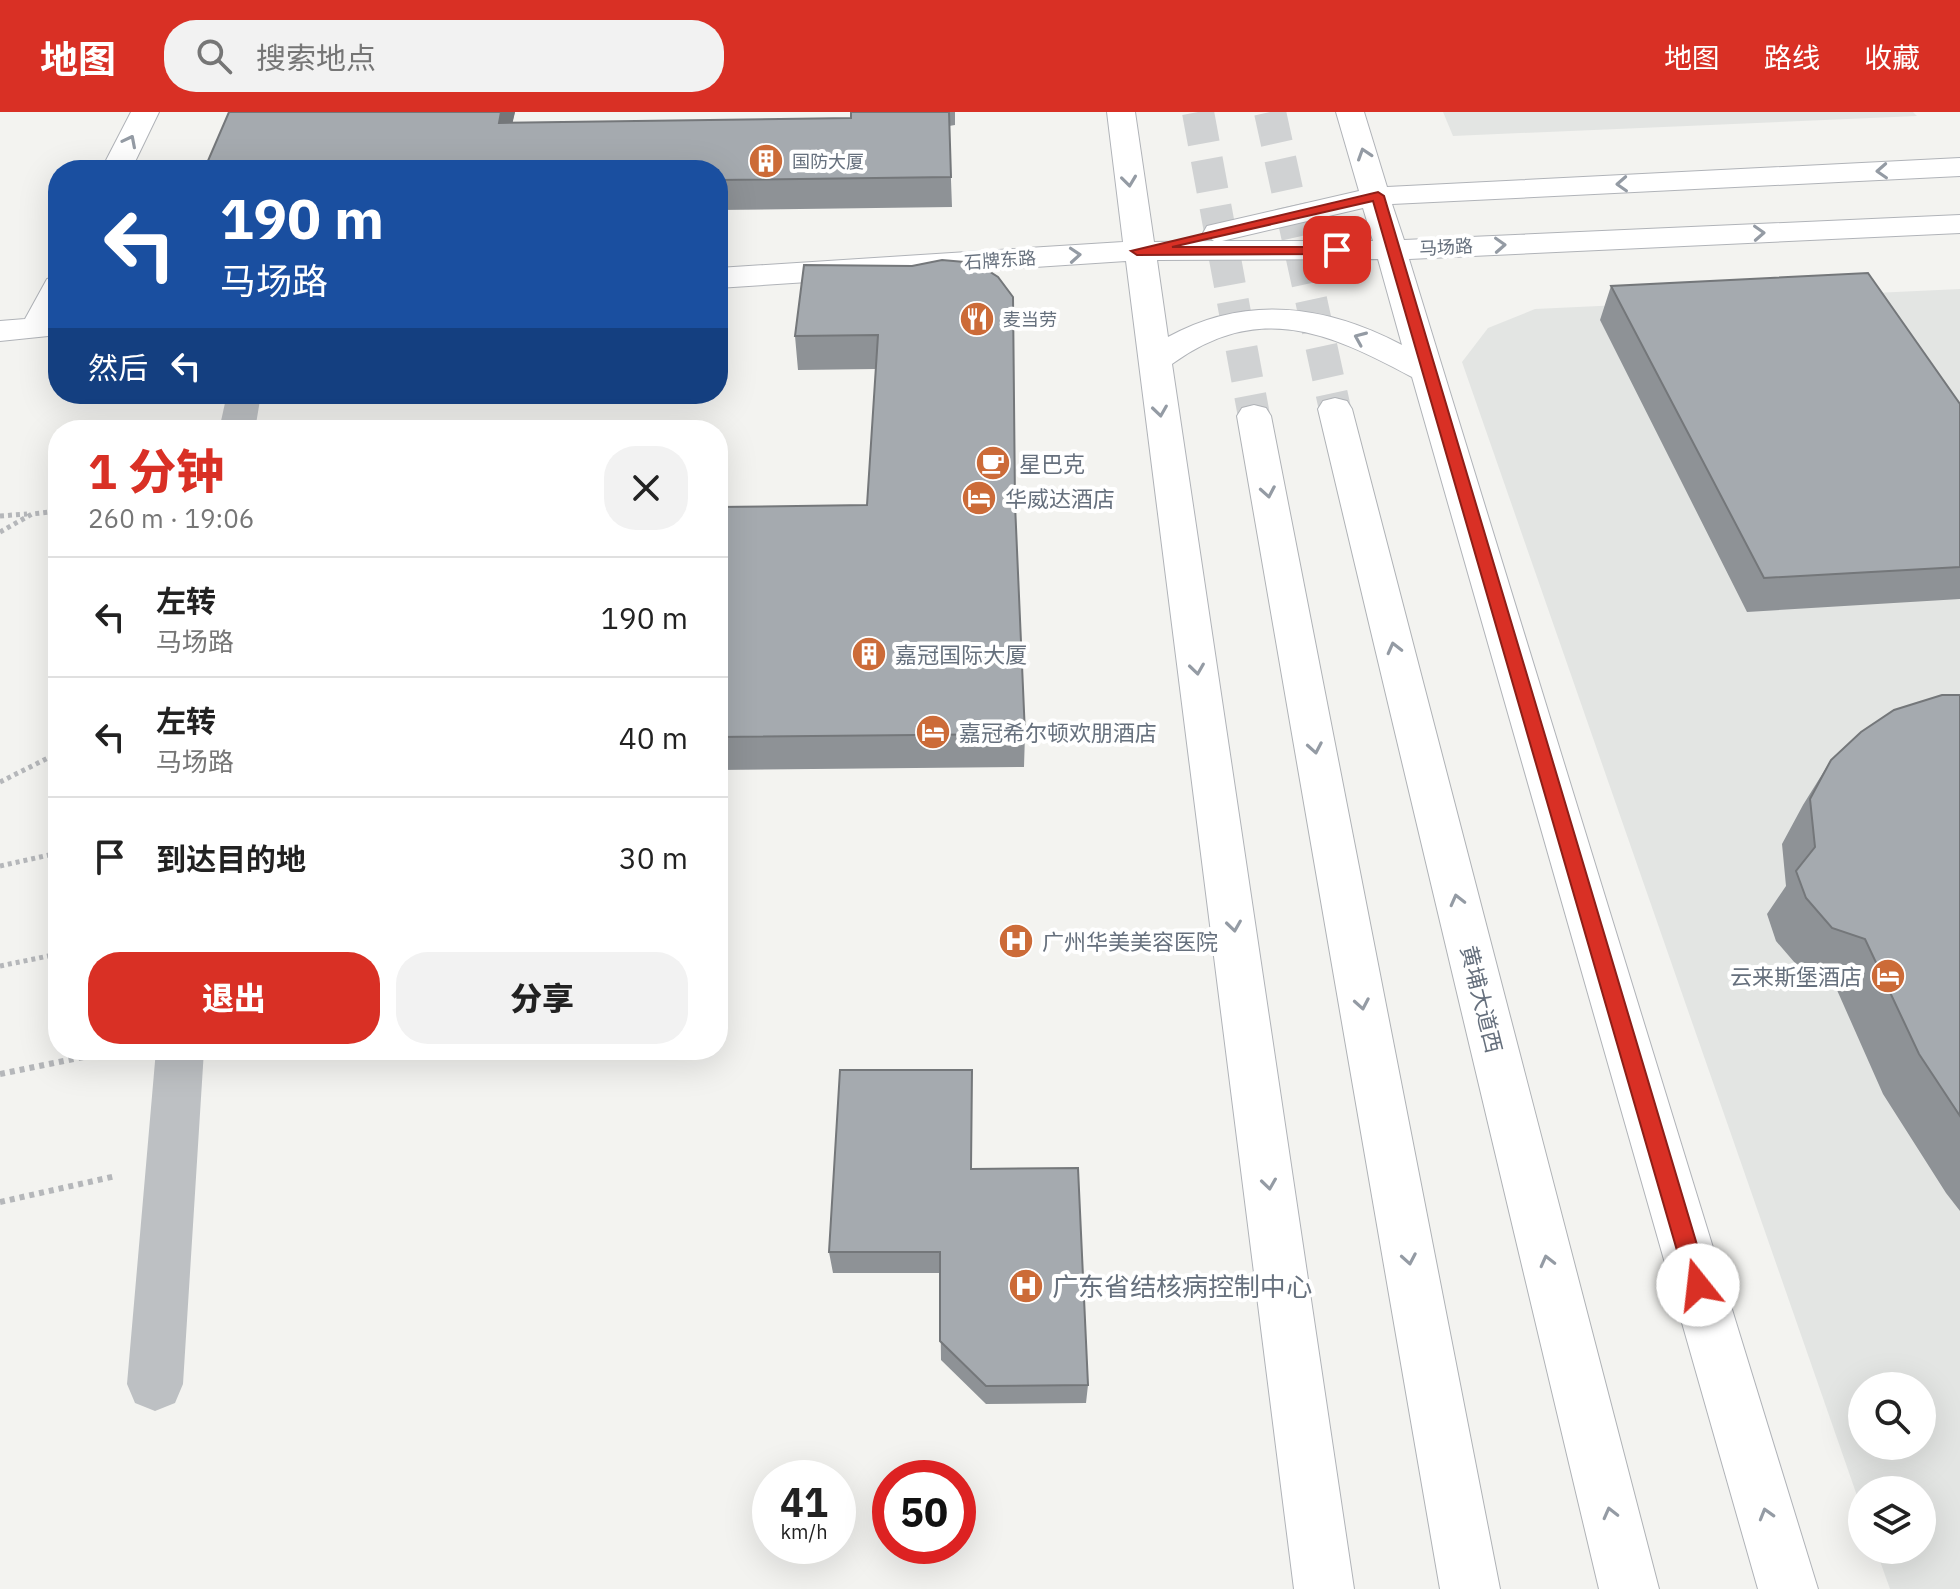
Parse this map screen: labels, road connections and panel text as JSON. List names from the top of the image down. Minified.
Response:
{"streets":{"main road":["马场路","石牌东路","黄埔大道西"]},"crossings":[["马场路","石牌东路"]],"one_way":["石牌东路"],"places":{"building":["国防大厦","嘉冠国际大厦"],"restaurant":["麦当劳"],"cafe":["星巴克"],"hotel":["华威达酒店","嘉冠希尔顿欢朋酒店","云来斯堡酒店"],"hospital":["广州华美美容医院","广东省结核病控制中心"]},"page":{"header":"地图","search":"搜索地点","nav":["地图","路线","收藏"],"turn":["190 m","马场路"],"then":"然后","heading":["1 分钟","260 m · 19:06"],"list":[{"name":"左转","note":"马场路","value":"190 m"},{"name":"左转","note":"马场路","value":"40 m"},{"name":"到达目的地","value":"30 m"}],"buttons":["退出","分享"],"speed":"41 km/h","limit":"50"}}
